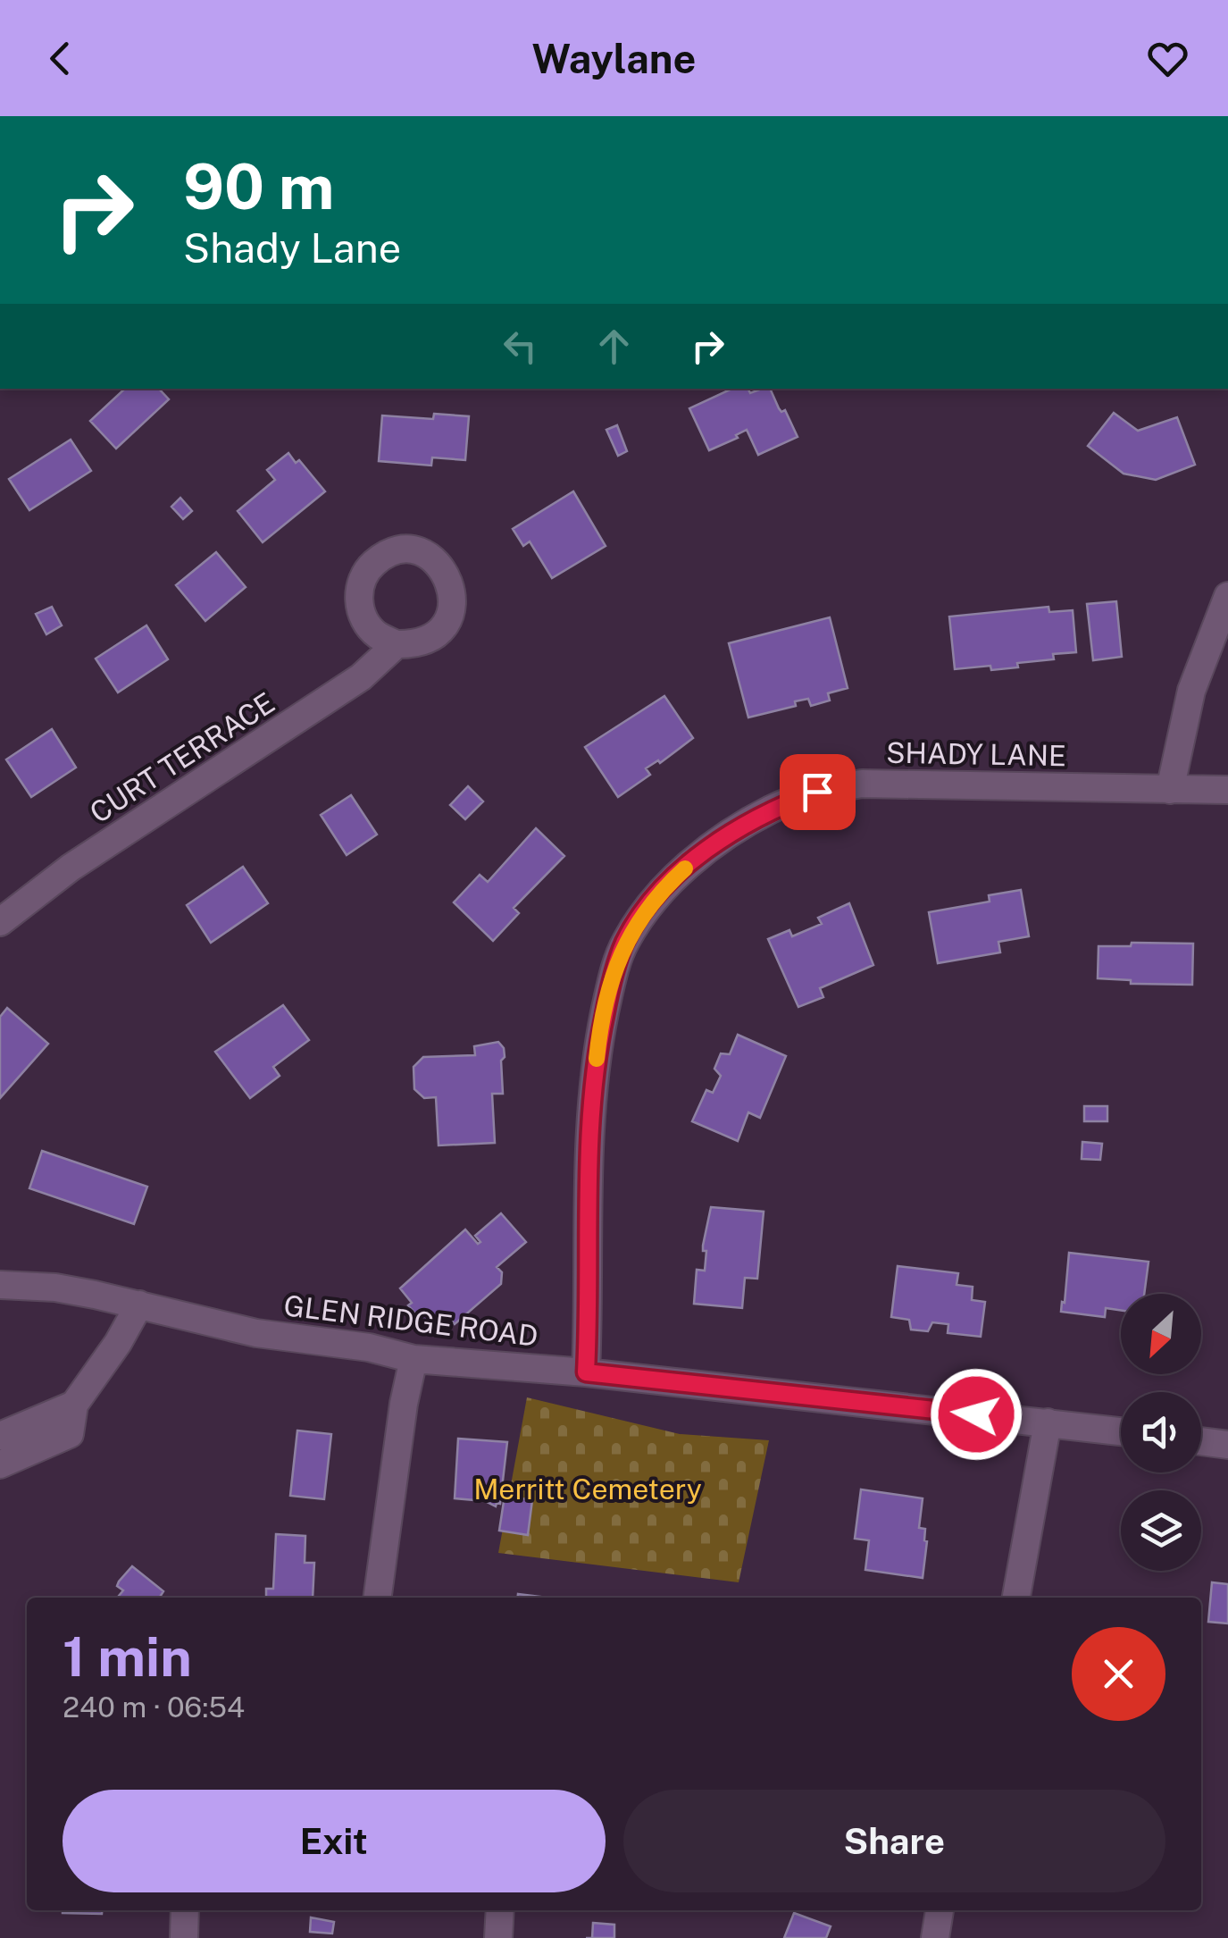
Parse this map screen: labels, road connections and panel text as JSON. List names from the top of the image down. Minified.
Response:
{"streets":{"street":["SHADY LANE","CURT TERRACE","GLEN RIDGE ROAD"]},"crossings":[["SHADY LANE","GLEN RIDGE ROAD"]],"parks":["Merritt Cemetery"],"north":"bottom left","page":{"header":"Waylane","turn":["90 m","Shady Lane"],"heading":["1 min","240 m · 06:54"],"buttons":["Exit","Share"]}}
